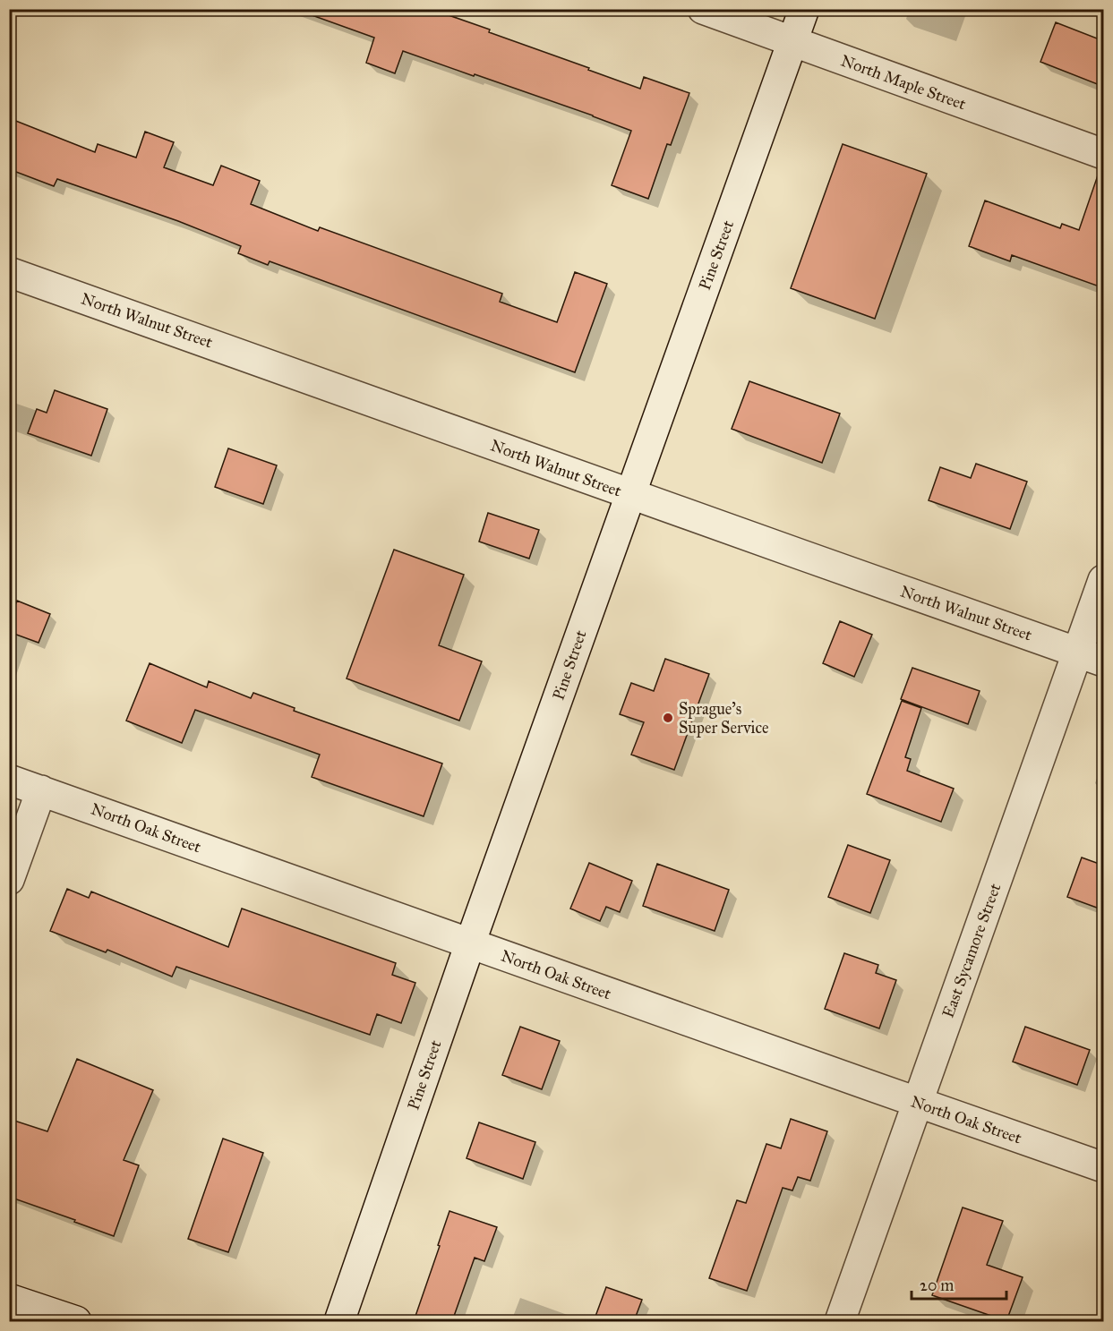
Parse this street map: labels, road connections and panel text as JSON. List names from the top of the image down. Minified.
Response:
{"streets":{"street":["North Maple Street","Pine Street","North Walnut Street","North Oak Street","East Sycamore Street"]},"crossings":[["North Maple Street","Pine Street"],["Pine Street","North Walnut Street"],["Pine Street","North Oak Street"],["North Walnut Street","East Sycamore Street"],["North Oak Street","East Sycamore Street"]],"places":["Sprague's Super Service"],"scale_bar":"20 m"}
